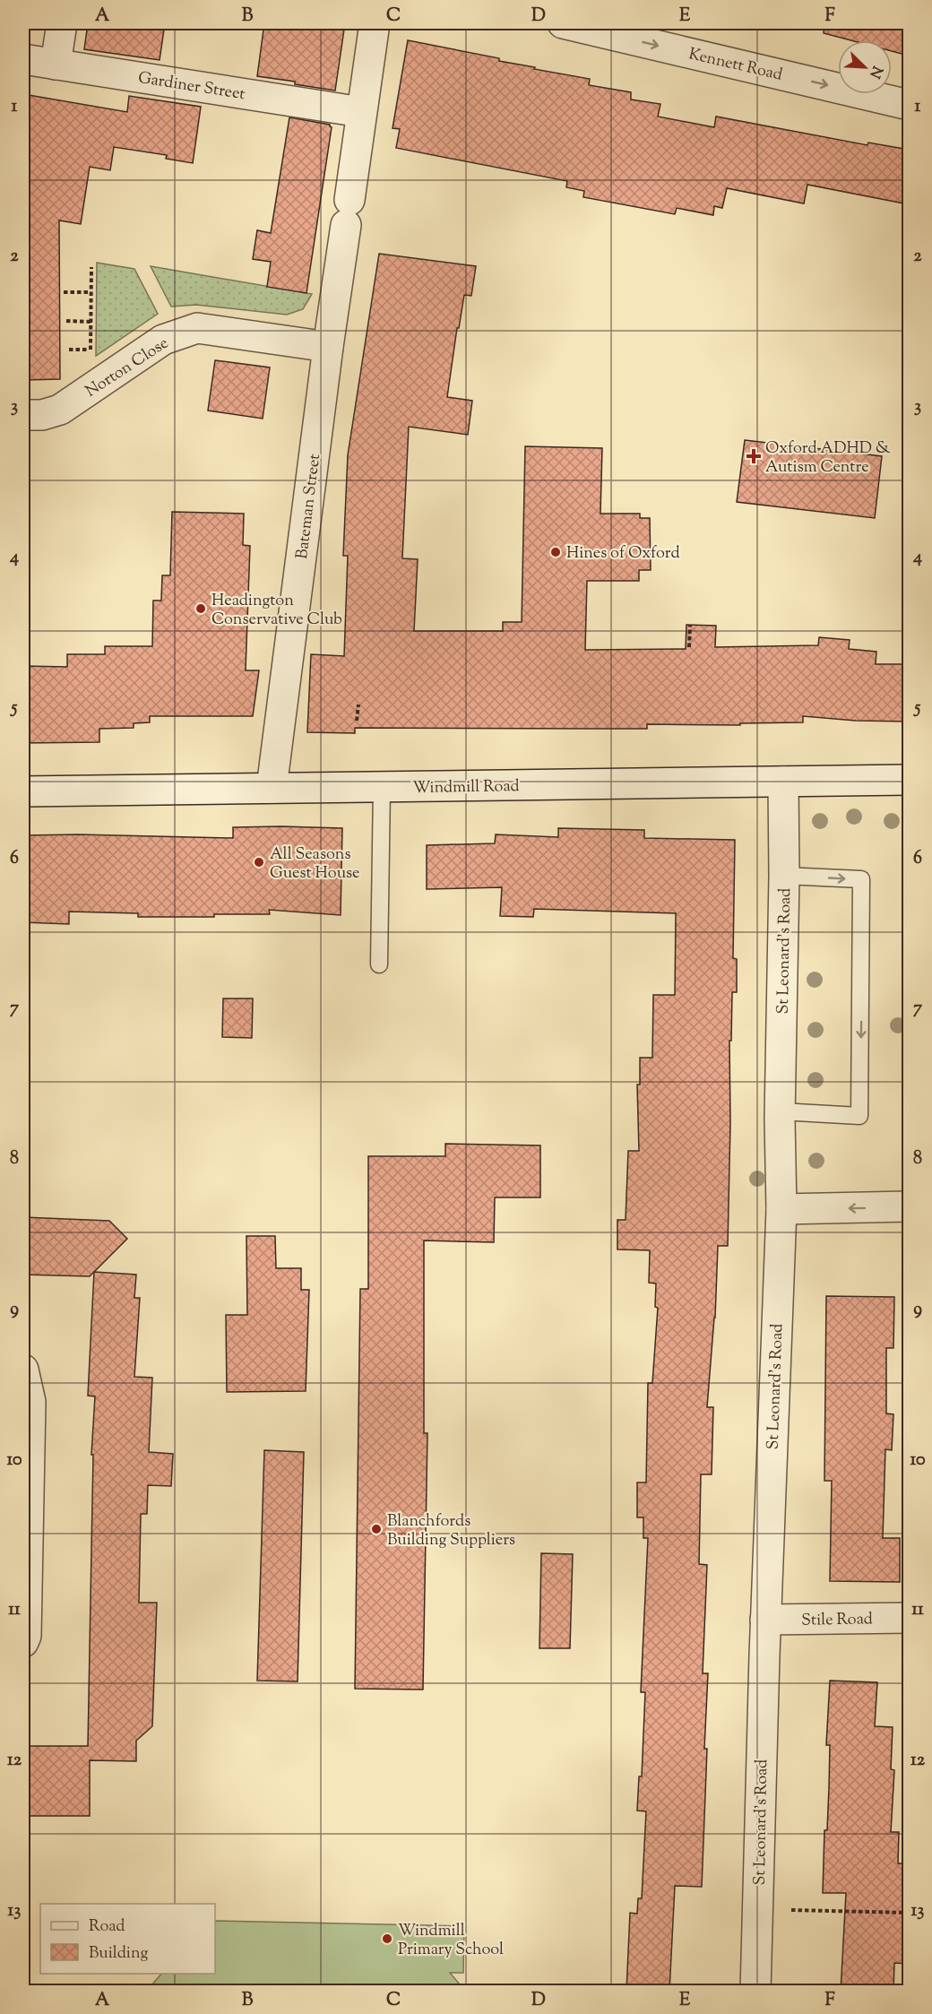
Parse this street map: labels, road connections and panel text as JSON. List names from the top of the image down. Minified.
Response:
{"streets":{"street":["Kennett Road","Gardiner Street","Norton Close","Bateman Street","Windmill Road","St Leonard's Road","Stile Road"]},"crossings":[["Gardiner Street","Bateman Street"],["Norton Close","Bateman Street"],["Bateman Street","Windmill Road"],["Windmill Road","St Leonard's Road"],["St Leonard's Road","Stile Road"]],"one_way":["Kennett Road"],"places":{"health":["Oxford ADHD & Autism Centre"],"other":["Hines of Oxford","Headington Conservative Club","All Seasons Guest House","Blanchfords Building Suppliers","Windmill Primary School"]},"legend":["Road","Building"],"north":"bottom right","grid":{"columns":["A","B","C","D","E","F"],"rows":["1","2","3","4","5","6","7","8","9","10","11","12","13"]}}
